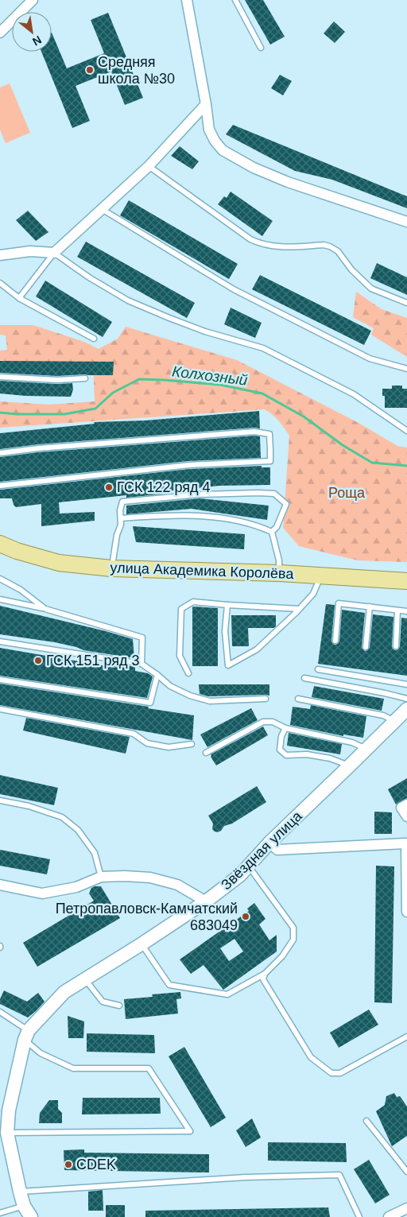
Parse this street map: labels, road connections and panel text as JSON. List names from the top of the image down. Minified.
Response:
{"streets":{"main road":["улица Академика Королёва"],"street":["Звёздная улица"]},"water":["Колхозный"],"parks":["Роща"],"places":["Средняя школа №30","ГСК 122 ряд 4","ГСК 151 ряд 3","Петропавловск-Камчатский 683049","CDEK"],"north":"bottom right"}
